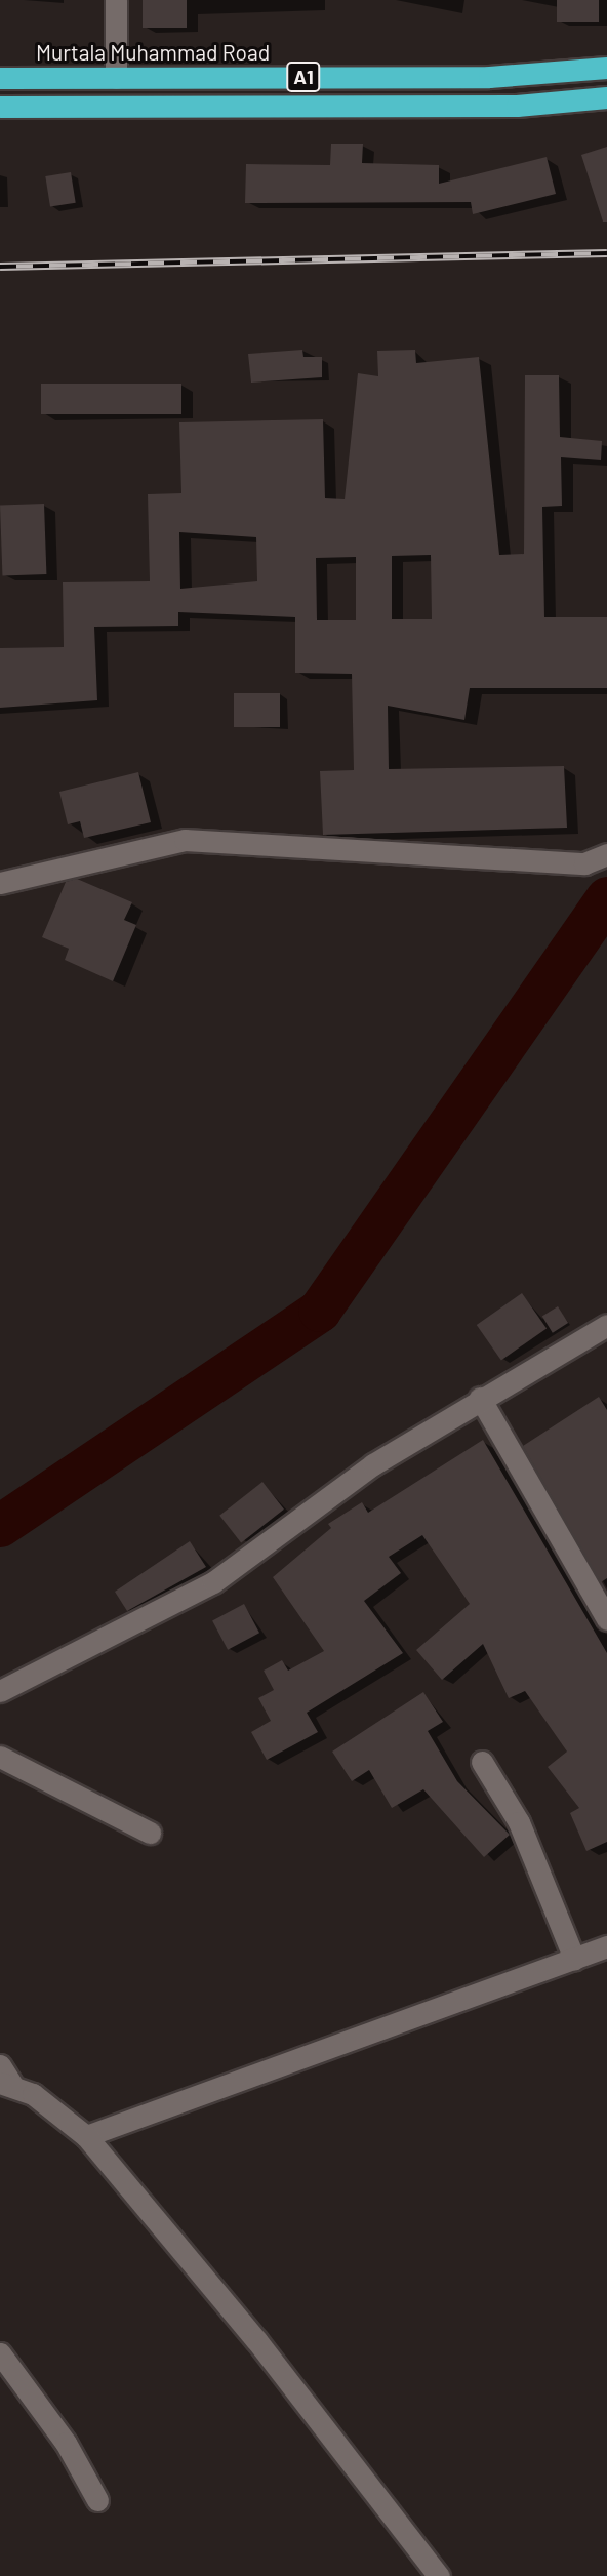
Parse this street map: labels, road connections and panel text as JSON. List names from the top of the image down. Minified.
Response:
{"streets":{"highway":["Murtala Muhammad Road","A1"]}}
